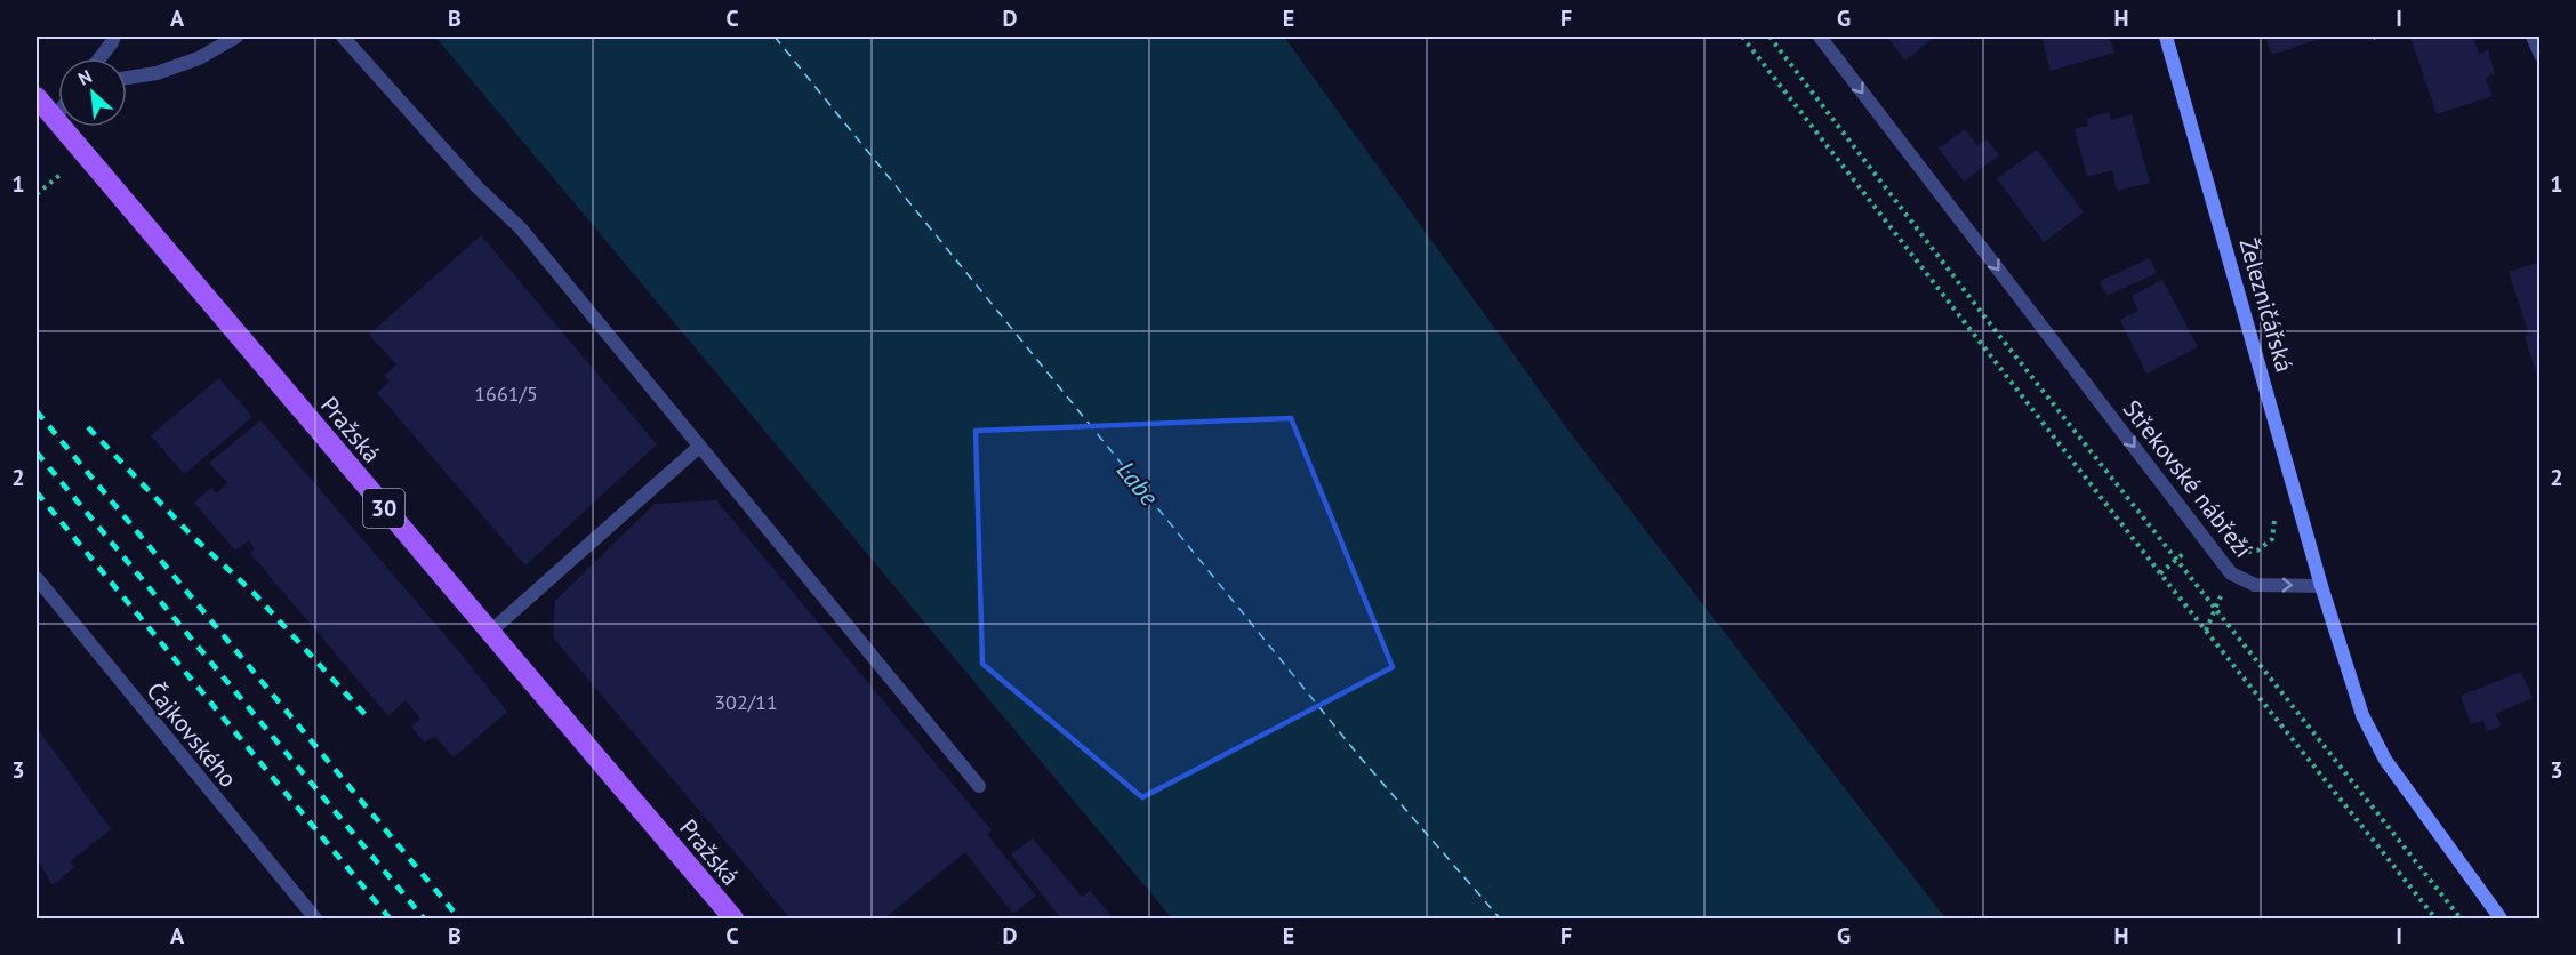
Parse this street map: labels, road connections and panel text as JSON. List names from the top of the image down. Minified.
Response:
{"streets":{"main road":["Železničářská","Pražská","30"],"street":["Střekovské nábřeží","Čajkovského"]},"crossings":[["Železničářská","Střekovské nábřeží"]],"one_way":["Střekovské nábřeží"],"water":["Labe"],"house_numbers":["1661/5","302/11"],"north":"top left","grid":{"columns":["A","B","C","D","E","F","G","H","I"],"rows":["1","2","3"]}}
